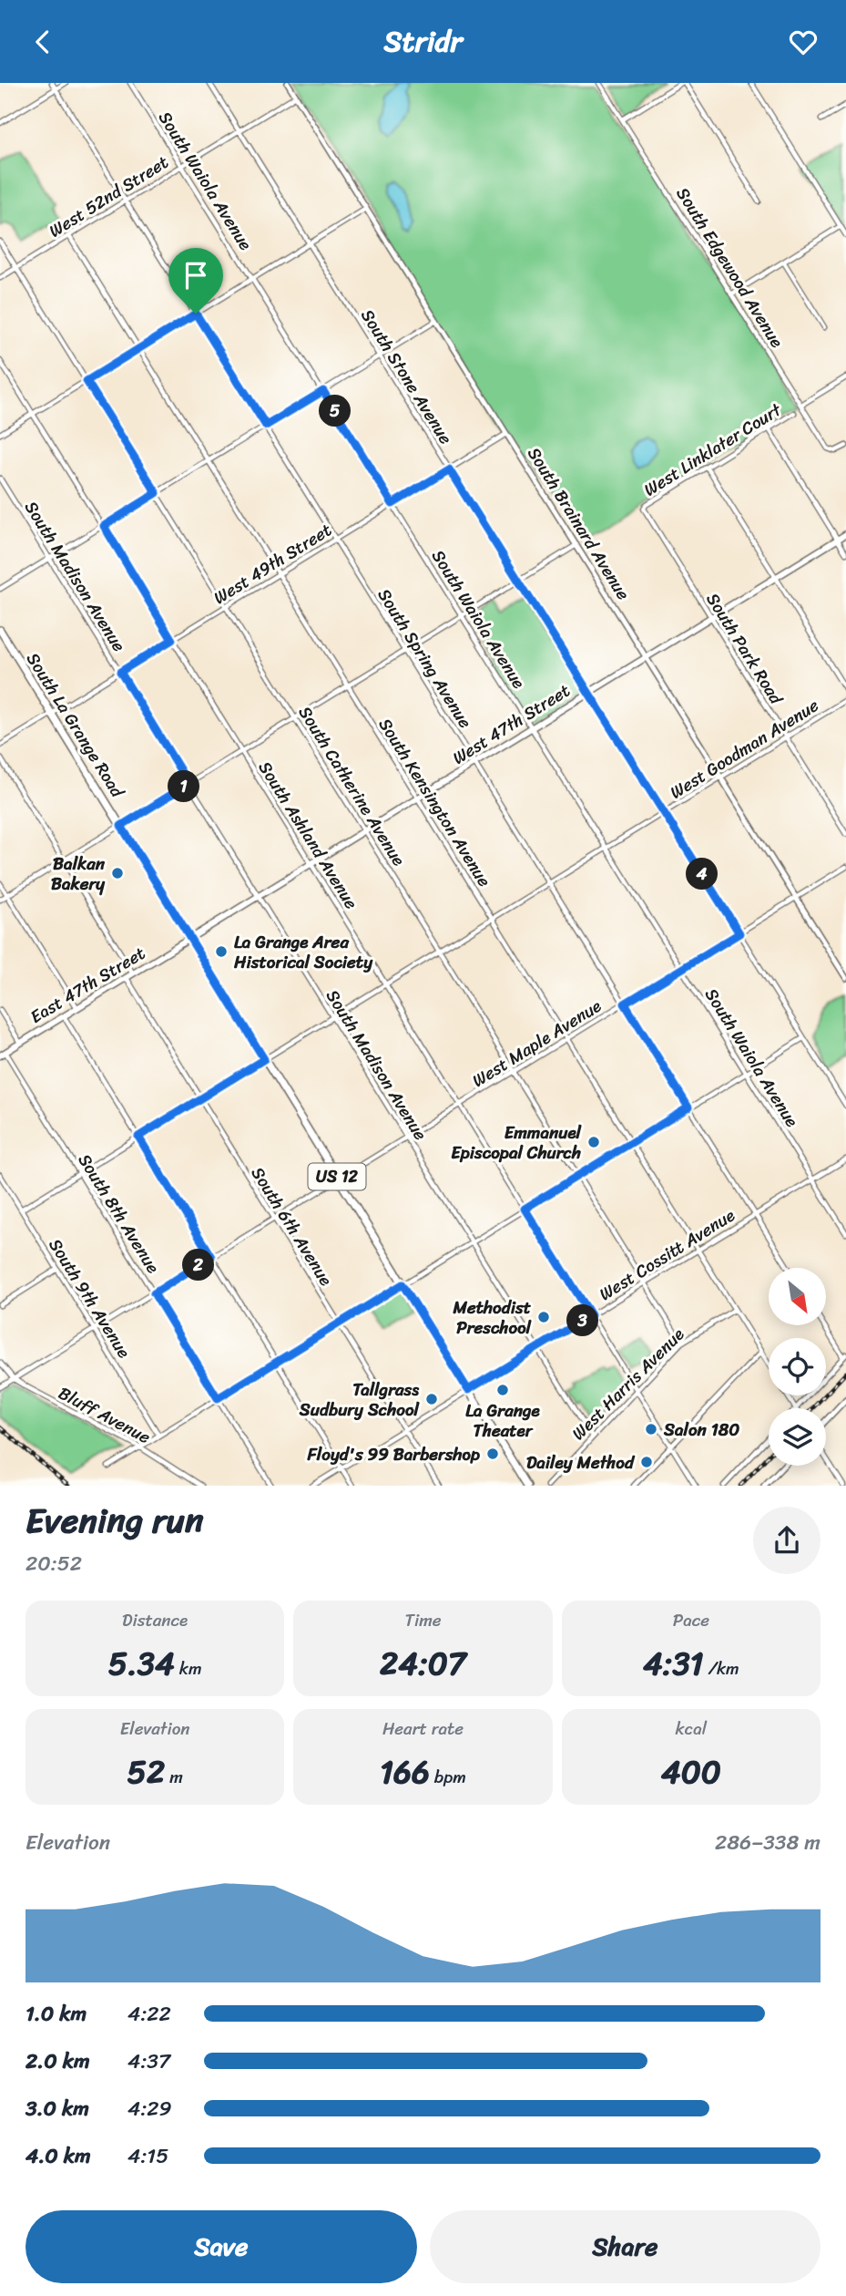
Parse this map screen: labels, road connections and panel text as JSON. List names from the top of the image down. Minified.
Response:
{"streets":{"main road":["West 47th Street","South La Grange Road","East 47th Street","US 12"],"street":["South Waiola Avenue","West 52nd Street","South Edgewood Avenue","South Stone Avenue","West Linklater Court","South Brainard Avenue","West 49th Street","South Madison Avenue","South Park Road","South Spring Avenue","West Goodman Avenue","South Catherine Avenue","South Kensington Avenue","South Ashland Avenue","West Maple Avenue","South 8th Avenue","South 6th Avenue","West Cossitt Avenue","South 9th Avenue","West Harris Avenue","Bluff Avenue"]},"crossings":[["South Waiola Avenue","West 52nd Street"],["South Waiola Avenue","West 49th Street"],["South Waiola Avenue","West 47th Street"],["South Waiola Avenue","West Goodman Avenue"],["South Waiola Avenue","West Maple Avenue"],["South Waiola Avenue","West Cossitt Avenue"],["West 52nd Street","South Stone Avenue"],["West 52nd Street","South Brainard Avenue"],["West 52nd Street","South Spring Avenue"],["West 52nd Street","South Catherine Avenue"],["West 52nd Street","South Kensington Avenue"],["South Stone Avenue","West 49th Street"],["South Stone Avenue","West 47th Street"],["South Stone Avenue","West Goodman Avenue"],["South Stone Avenue","West Maple Avenue"],["West Linklater Court","South Park Road"],["South Brainard Avenue","West 49th Street"],["South Brainard Avenue","West 47th Street"],["South Brainard Avenue","West Goodman Avenue"],["South Brainard Avenue","West Maple Avenue"],["West 49th Street","South Madison Avenue"],["West 49th Street","South Spring Avenue"],["West 49th Street","South La Grange Road"],["West 49th Street","South Catherine Avenue"],["West 49th Street","South Kensington Avenue"],["West 49th Street","South Ashland Avenue"],["South Madison Avenue","West 47th Street"],["South Madison Avenue","West Goodman Avenue"],["South Madison Avenue","West Maple Avenue"],["South Madison Avenue","West Cossitt Avenue"],["South Madison Avenue","West Harris Avenue"],["South Park Road","West 47th Street"],["South Park Road","West Goodman Avenue"],["South Spring Avenue","West 47th Street"],["South Spring Avenue","West Goodman Avenue"],["South Spring Avenue","West Maple Avenue"],["South Spring Avenue","West Cossitt Avenue"],["West 47th Street","South La Grange Road"],["West 47th Street","South Catherine Avenue"],["West 47th Street","South Kensington Avenue"],["West 47th Street","South Ashland Avenue"],["West 47th Street","East 47th Street"],["South La Grange Road","West Goodman Avenue"],["South La Grange Road","East 47th Street"],["South La Grange Road","West Maple Avenue"],["South La Grange Road","West Cossitt Avenue"],["West Goodman Avenue","South Catherine Avenue"],["West Goodman Avenue","South Kensington Avenue"],["West Goodman Avenue","South Ashland Avenue"],["West Goodman Avenue","South 8th Avenue"],["West Goodman Avenue","South 6th Avenue"],["West Goodman Avenue","South 9th Avenue"],["South Catherine Avenue","West Maple Avenue"],["South Catherine Avenue","West Cossitt Avenue"],["South Catherine Avenue","West Harris Avenue"],["South Kensington Avenue","West Maple Avenue"],["South Kensington Avenue","West Cossitt Avenue"],["South Kensington Avenue","West Harris Avenue"],["South Ashland Avenue","West Maple Avenue"],["South Ashland Avenue","West Cossitt Avenue"],["South Ashland Avenue","West Harris Avenue"],["East 47th Street","South 8th Avenue"],["East 47th Street","South 6th Avenue"],["West Maple Avenue","South 8th Avenue"],["West Maple Avenue","South 6th Avenue"],["West Maple Avenue","South 9th Avenue"],["West Maple Avenue","Bluff Avenue"],["South 6th Avenue","West Cossitt Avenue"]],"places":["Balkan Bakery","La Grange Area Historical Society","Emmanuel Episcopal Church","Methodist Preschool","La Grange Theater","Tallgrass Sudbury School","Salon 180","Floyd's 99 Barbershop","Dailey Method"],"north":"bottom right","page":{"header":"Stridr","pins":["5","1","4","2","3"],"heading":["Evening run","20:52"],"stats":[["Distance","5.34 km"],["Time","24:07"],["Pace","4:31 /km"],["Elevation","52 m"],["Heart rate","166 bpm"],["kcal","400"]],"chart":["Elevation","286–338 m"],"list":[{"name":"1.0 km","note":"4:22"},{"name":"2.0 km","note":"4:37"},{"name":"3.0 km","note":"4:29"},{"name":"4.0 km","note":"4:15"}],"buttons":["Save","Share"]}}
